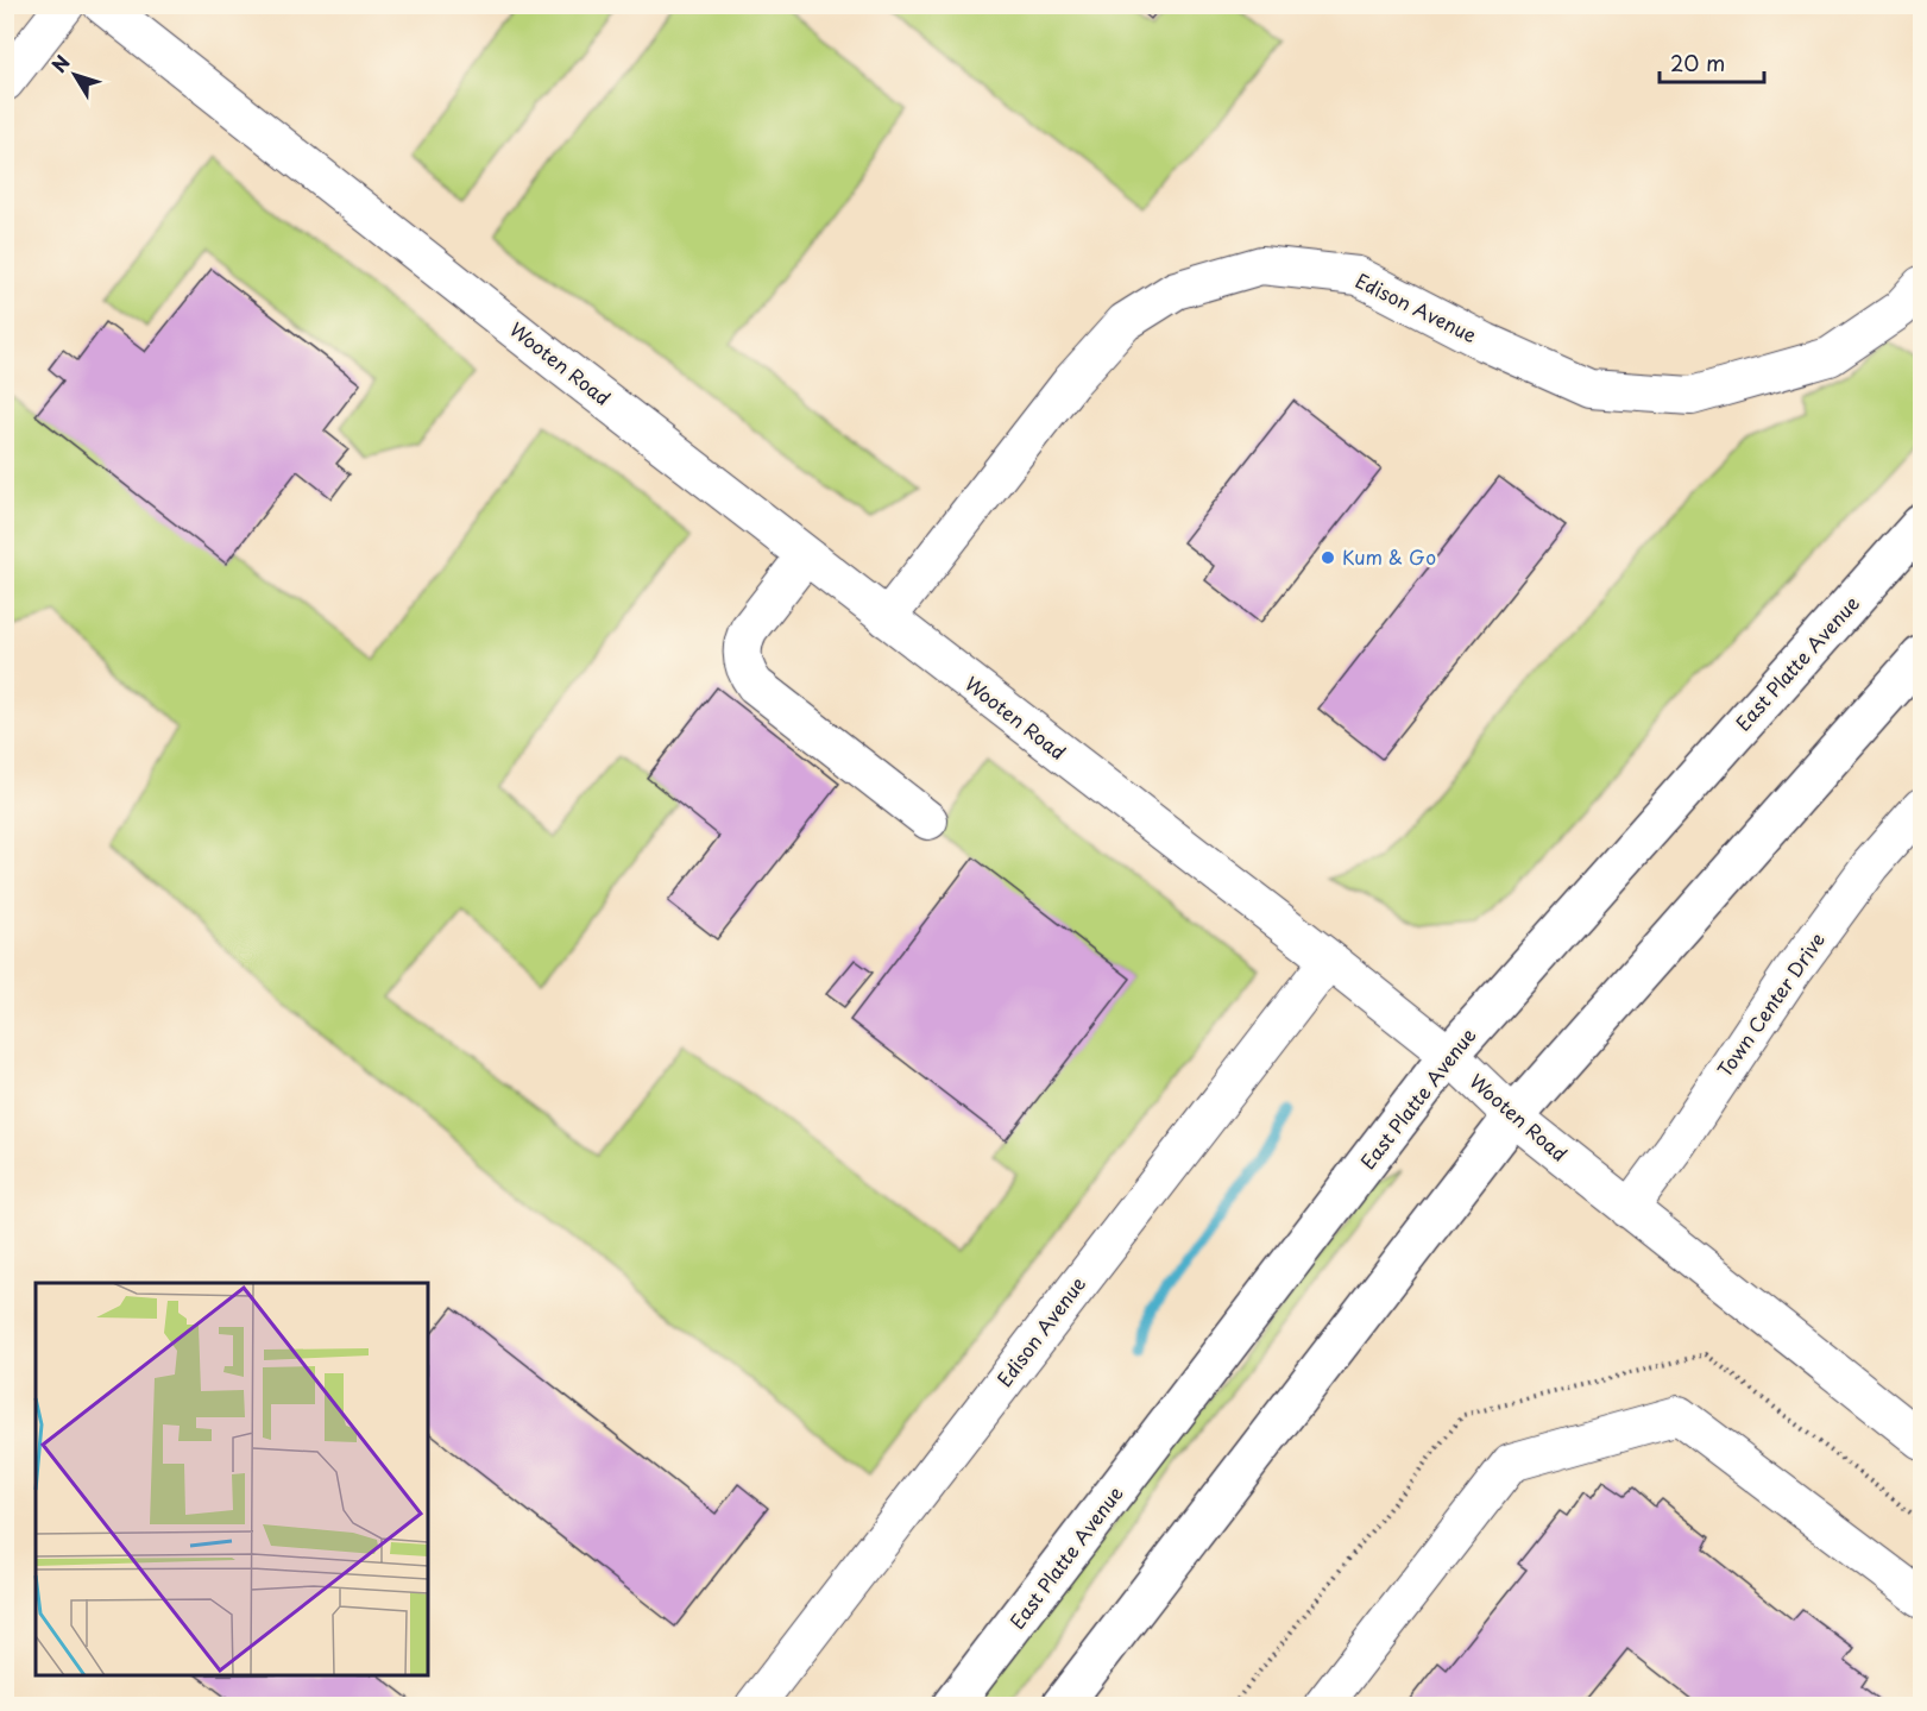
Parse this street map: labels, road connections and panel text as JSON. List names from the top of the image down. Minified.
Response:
{"streets":{"highway":["East Platte Avenue"],"street":["Edison Avenue","Wooten Road","Town Center Drive"]},"crossings":[["Edison Avenue","Wooten Road"],["Wooten Road","East Platte Avenue"],["Wooten Road","Town Center Drive"]],"places":["Kum & Go"],"scale_bar":"20 m","north":"top left"}
